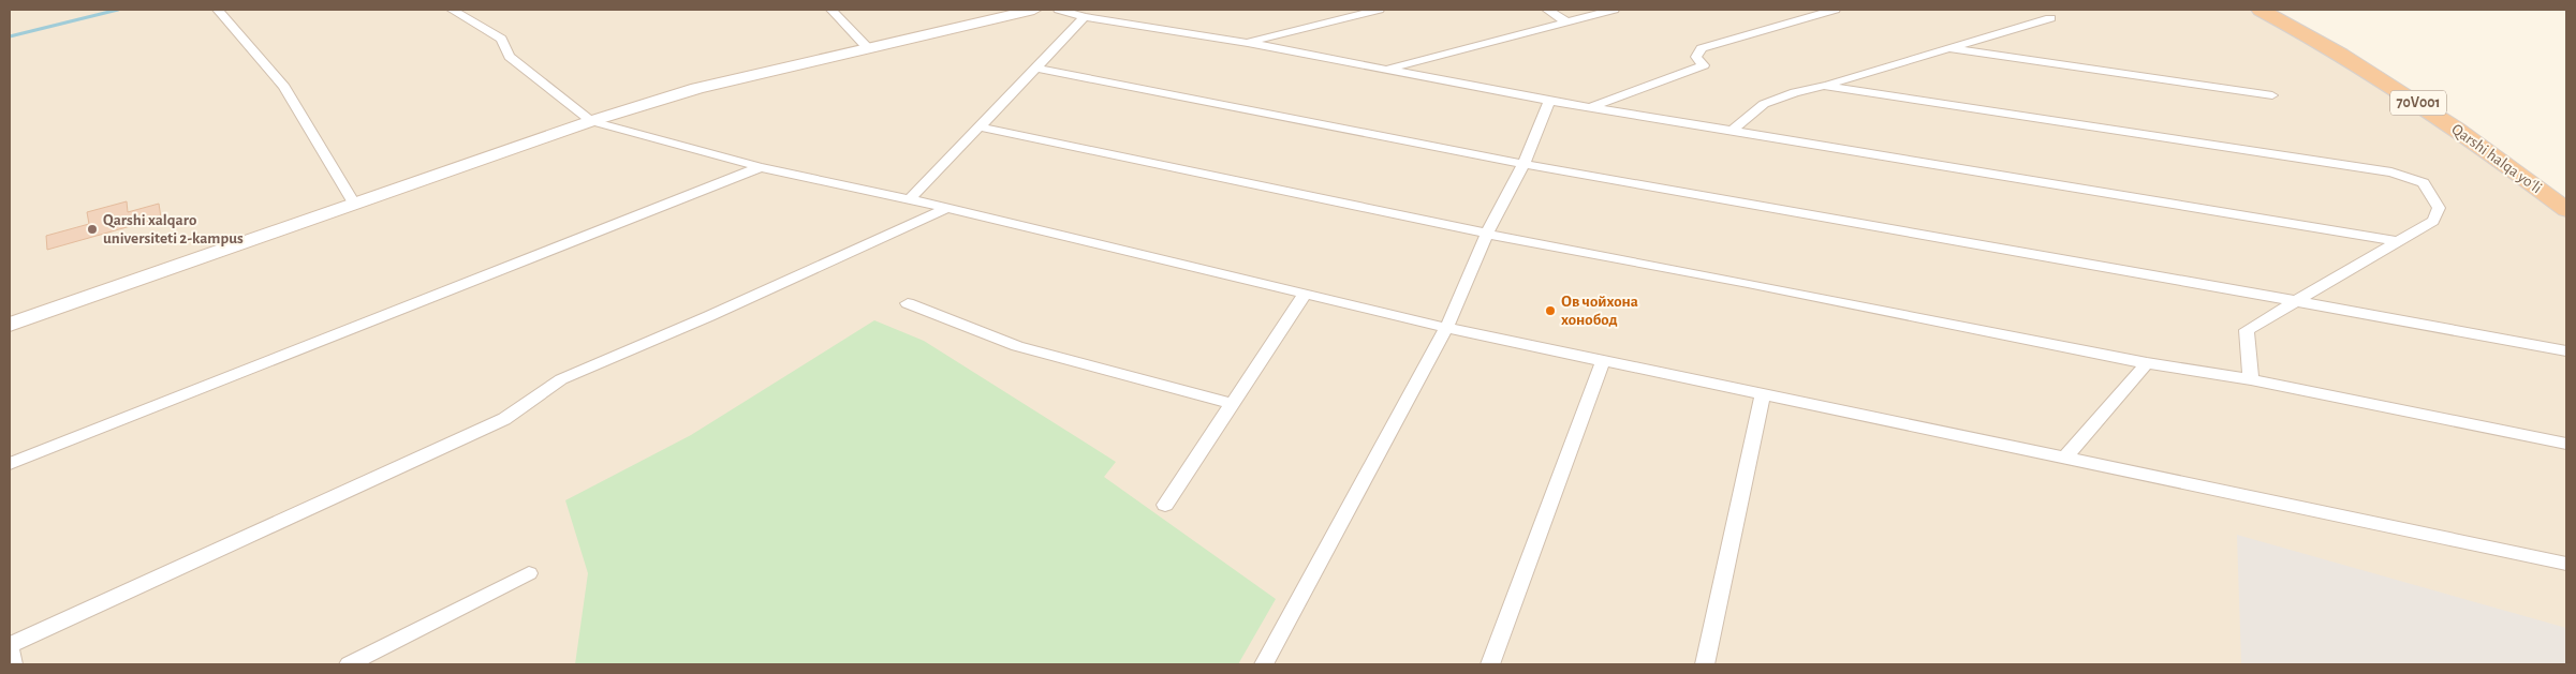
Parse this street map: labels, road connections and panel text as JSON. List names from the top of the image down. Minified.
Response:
{"streets":{"highway":["70V001","Qarshi halqa yoʻli"]},"places":["Qarshi xalqaro universiteti 2-kampus","Ов чойхона хонобод"]}
